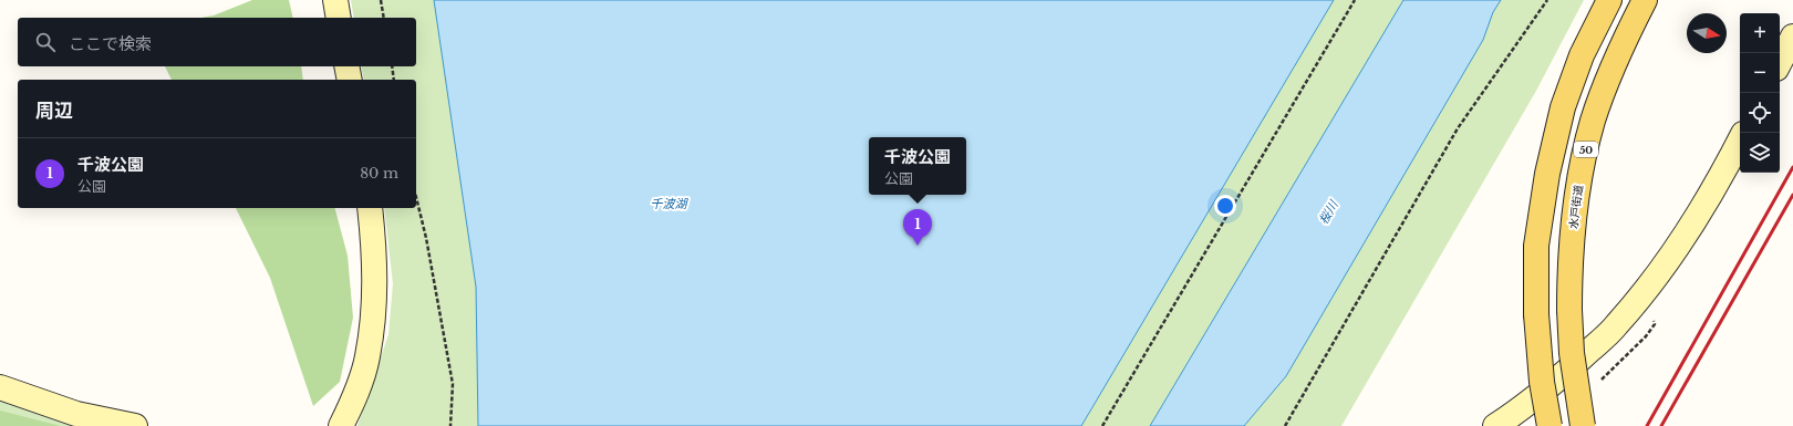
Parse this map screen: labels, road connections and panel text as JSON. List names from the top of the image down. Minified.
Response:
{"streets":{"main road":["50","水戸街道"]},"water":["千波湖","桜川"],"north":"right","page":{"map_buttons":["+","−"],"search":"ここで検索","heading":"周辺","popup":["千波公園","公園"],"list":[{"mark":"1","name":"千波公園","note":"公園","value":"80 m"}],"pins":"1"}}
